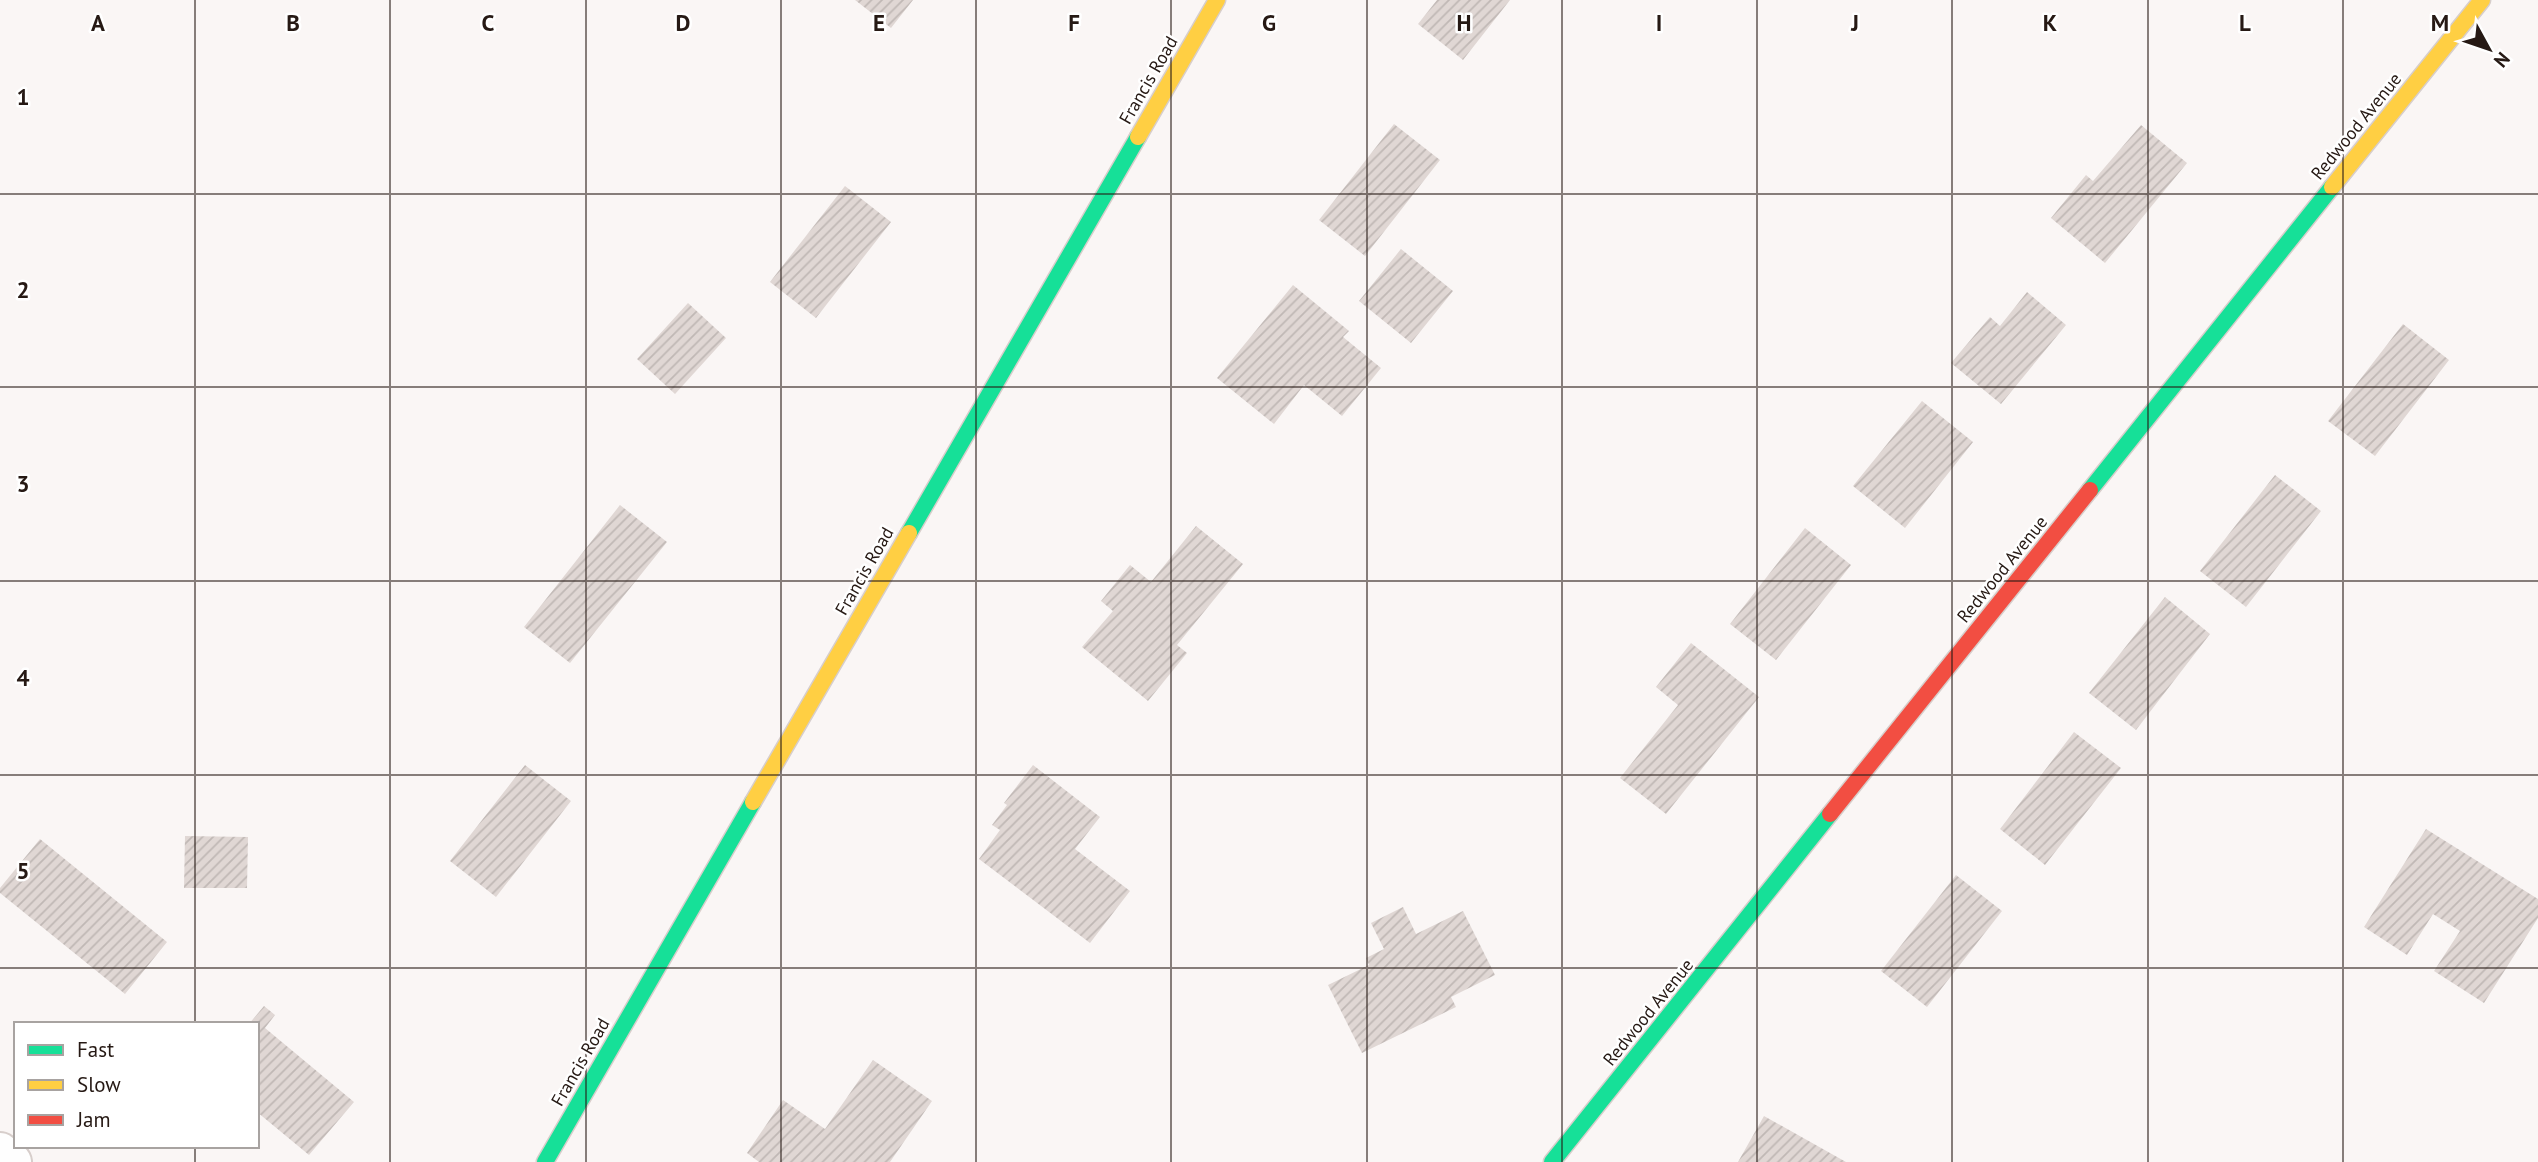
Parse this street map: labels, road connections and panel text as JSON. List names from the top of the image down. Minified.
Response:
{"streets":{"street":["Francis Road","Redwood Avenue"]},"legend":["Fast","Slow","Jam"],"north":"bottom right","grid":{"columns":["A","B","C","D","E","F","G","H","I","J","K","L","M"],"rows":["1","2","3","4","5"]}}
